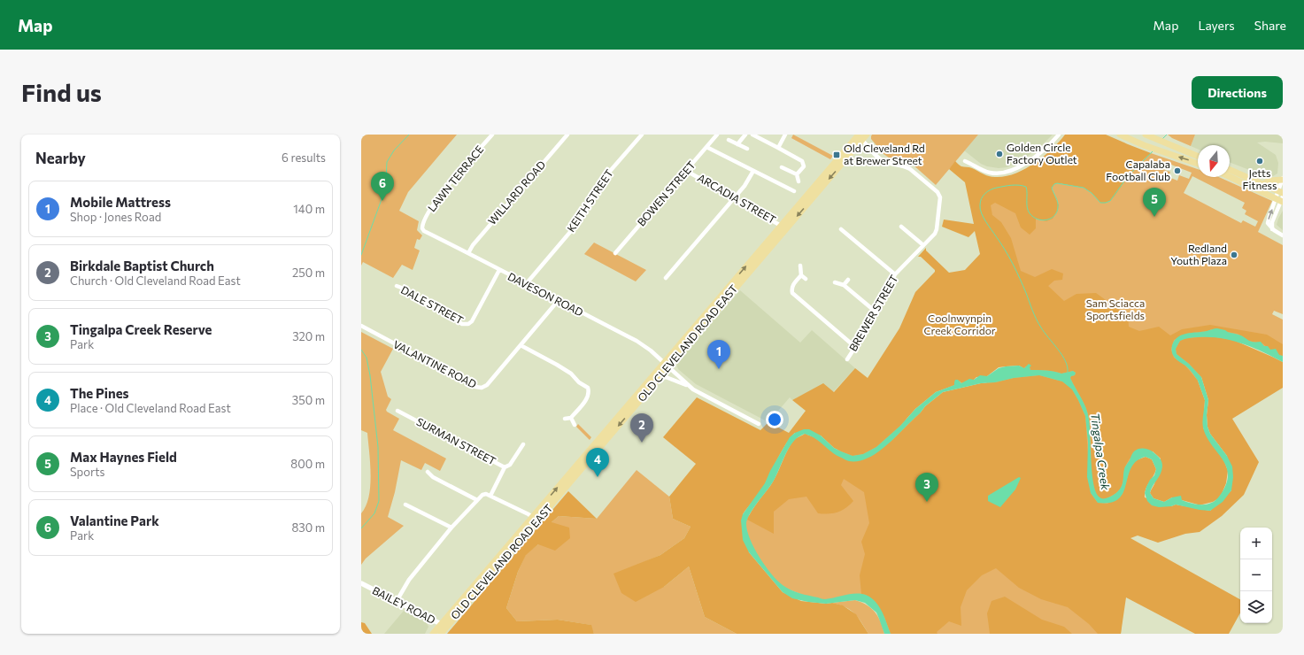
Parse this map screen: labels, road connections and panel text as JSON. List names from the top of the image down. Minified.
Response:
{"streets":{"main road":["OLD CLEVELAND ROAD EAST"],"street":["LAWN TERRACE","WILLARD ROAD","BOWEN STREET","ARCADIA STREET","KEITH STREET","DAVESON ROAD","DALE STREET","BREWER STREET","VALANTINE ROAD","SURMAN STREET","BAILEY ROAD"]},"crossings":[["LAWN TERRACE","DAVESON ROAD"],["WILLARD ROAD","DAVESON ROAD"],["BOWEN STREET","ARCADIA STREET"],["ARCADIA STREET","OLD CLEVELAND ROAD EAST"],["KEITH STREET","DAVESON ROAD"],["DAVESON ROAD","DALE STREET"],["DAVESON ROAD","OLD CLEVELAND ROAD EAST"],["DAVESON ROAD","VALANTINE ROAD"],["BREWER STREET","OLD CLEVELAND ROAD EAST"],["OLD CLEVELAND ROAD EAST","BAILEY ROAD"]],"water":["Tingalpa Creek"],"parks":["Sam Sciacca Sportsfields","Coolnwynpin Creek Corridor"],"places":{"other":["Golden Circle Factory Outlet","Jetts Fitness","Capalaba Football Club","Redland Youth Plaza"],"transit":["Old Cleveland Rd at Brewer Street"]},"north":"bottom","page":{"header":"Map","nav":["Map","Layers","Share"],"buttons":"Directions","title":"Find us","heading":["Nearby","6 results"],"pins":["6","5","1","2","4","3"],"list":[{"mark":"1","name":"Mobile Mattress","note":"Shop · Jones Road","value":"140 m"},{"mark":"2","name":"Birkdale Baptist Church","note":"Church · Old Cleveland Road East","value":"250 m"},{"mark":"3","name":"Tingalpa Creek Reserve","note":"Park","value":"320 m"},{"mark":"4","name":"The Pines","note":"Place · Old Cleveland Road East","value":"350 m"},{"mark":"5","name":"Max Haynes Field","note":"Sports","value":"800 m"},{"mark":"6","name":"Valantine Park","note":"Park","value":"830 m"}],"map_buttons":["+","−"]}}
